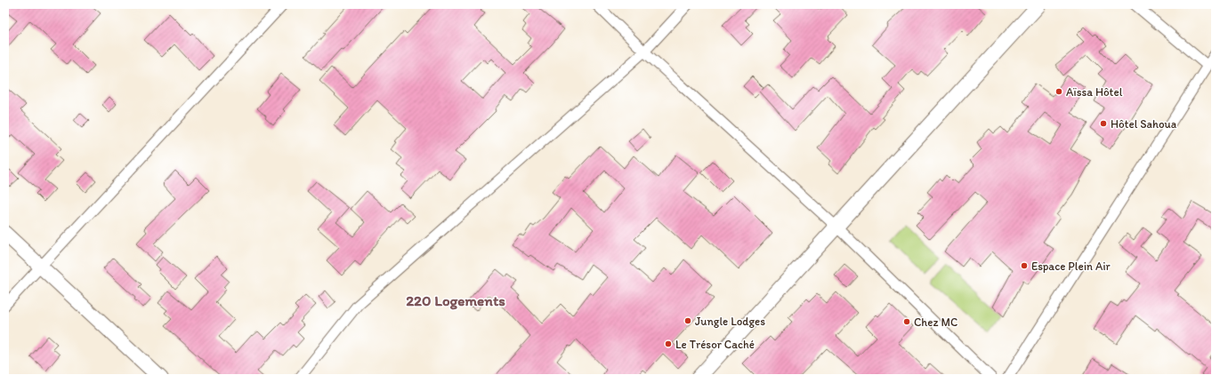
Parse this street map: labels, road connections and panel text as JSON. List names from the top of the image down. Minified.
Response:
{"districts":["220 Logements"],"places":["Aïssa Hôtel","Hôtel Sahoua","Espace Plein Air","Jungle Lodges","Chez MC","Le Trésor Caché"]}
